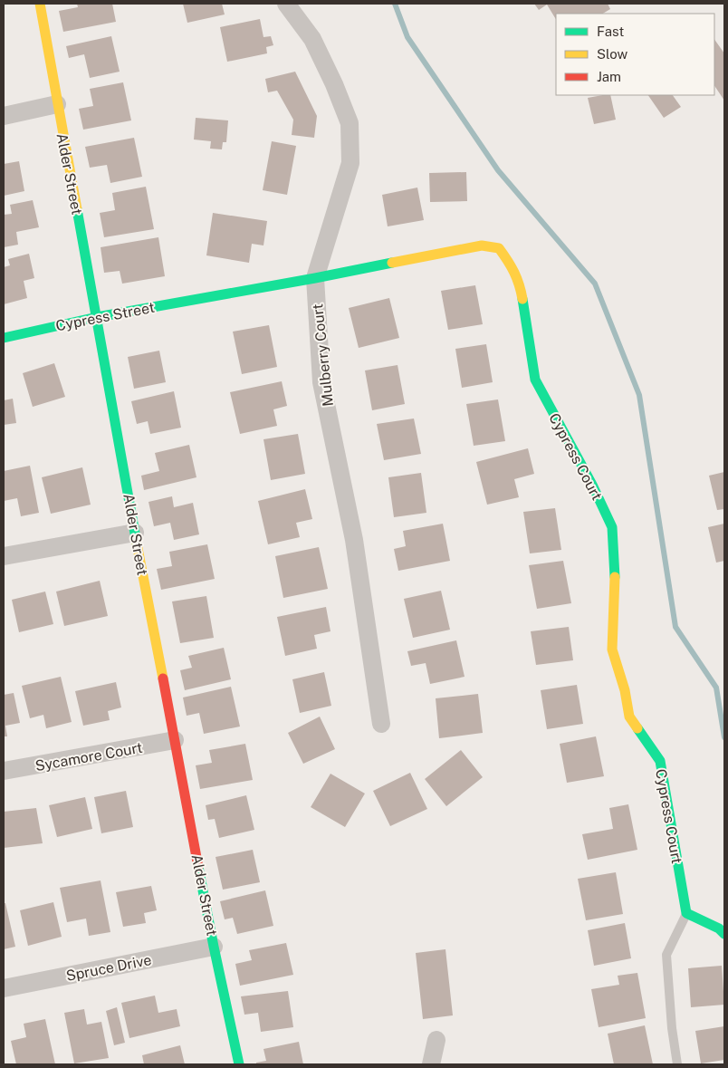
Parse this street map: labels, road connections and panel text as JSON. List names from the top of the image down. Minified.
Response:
{"streets":{"street":["Alder Street","Cypress Street","Mulberry Court","Cypress Court","Sycamore Court","Spruce Drive"]},"crossings":[["Alder Street","Cypress Street"],["Alder Street","Sycamore Court"],["Alder Street","Spruce Drive"],["Cypress Street","Cypress Court"],["Mulberry Court","Cypress Court"]],"legend":["Fast","Slow","Jam"]}
